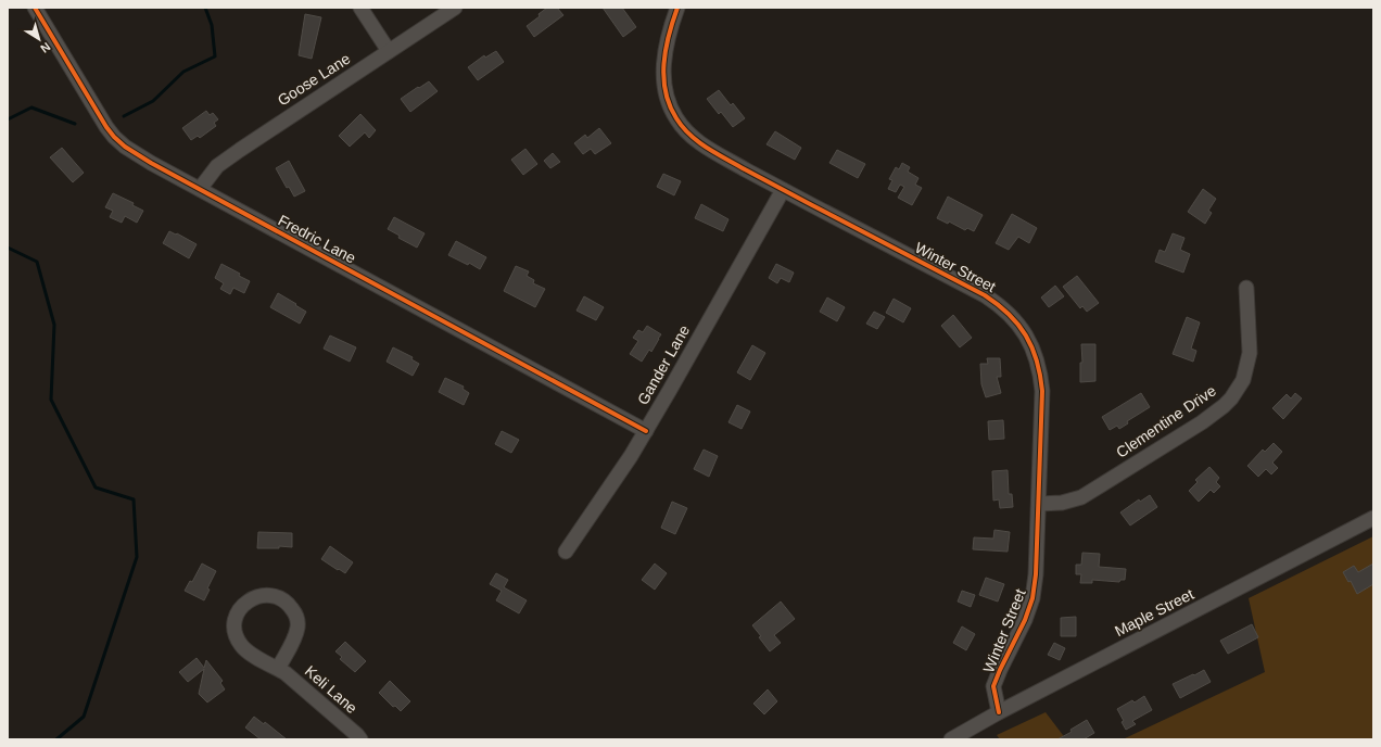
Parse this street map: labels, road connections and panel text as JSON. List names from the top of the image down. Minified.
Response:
{"streets":{"street":["Goose Lane","Fredric Lane","Winter Street","Gander Lane","Clementine Drive","Maple Street","Keli Lane"]},"crossings":[["Goose Lane","Fredric Lane"],["Fredric Lane","Gander Lane"],["Winter Street","Gander Lane"],["Winter Street","Clementine Drive"],["Winter Street","Maple Street"]],"north":"bottom right"}
